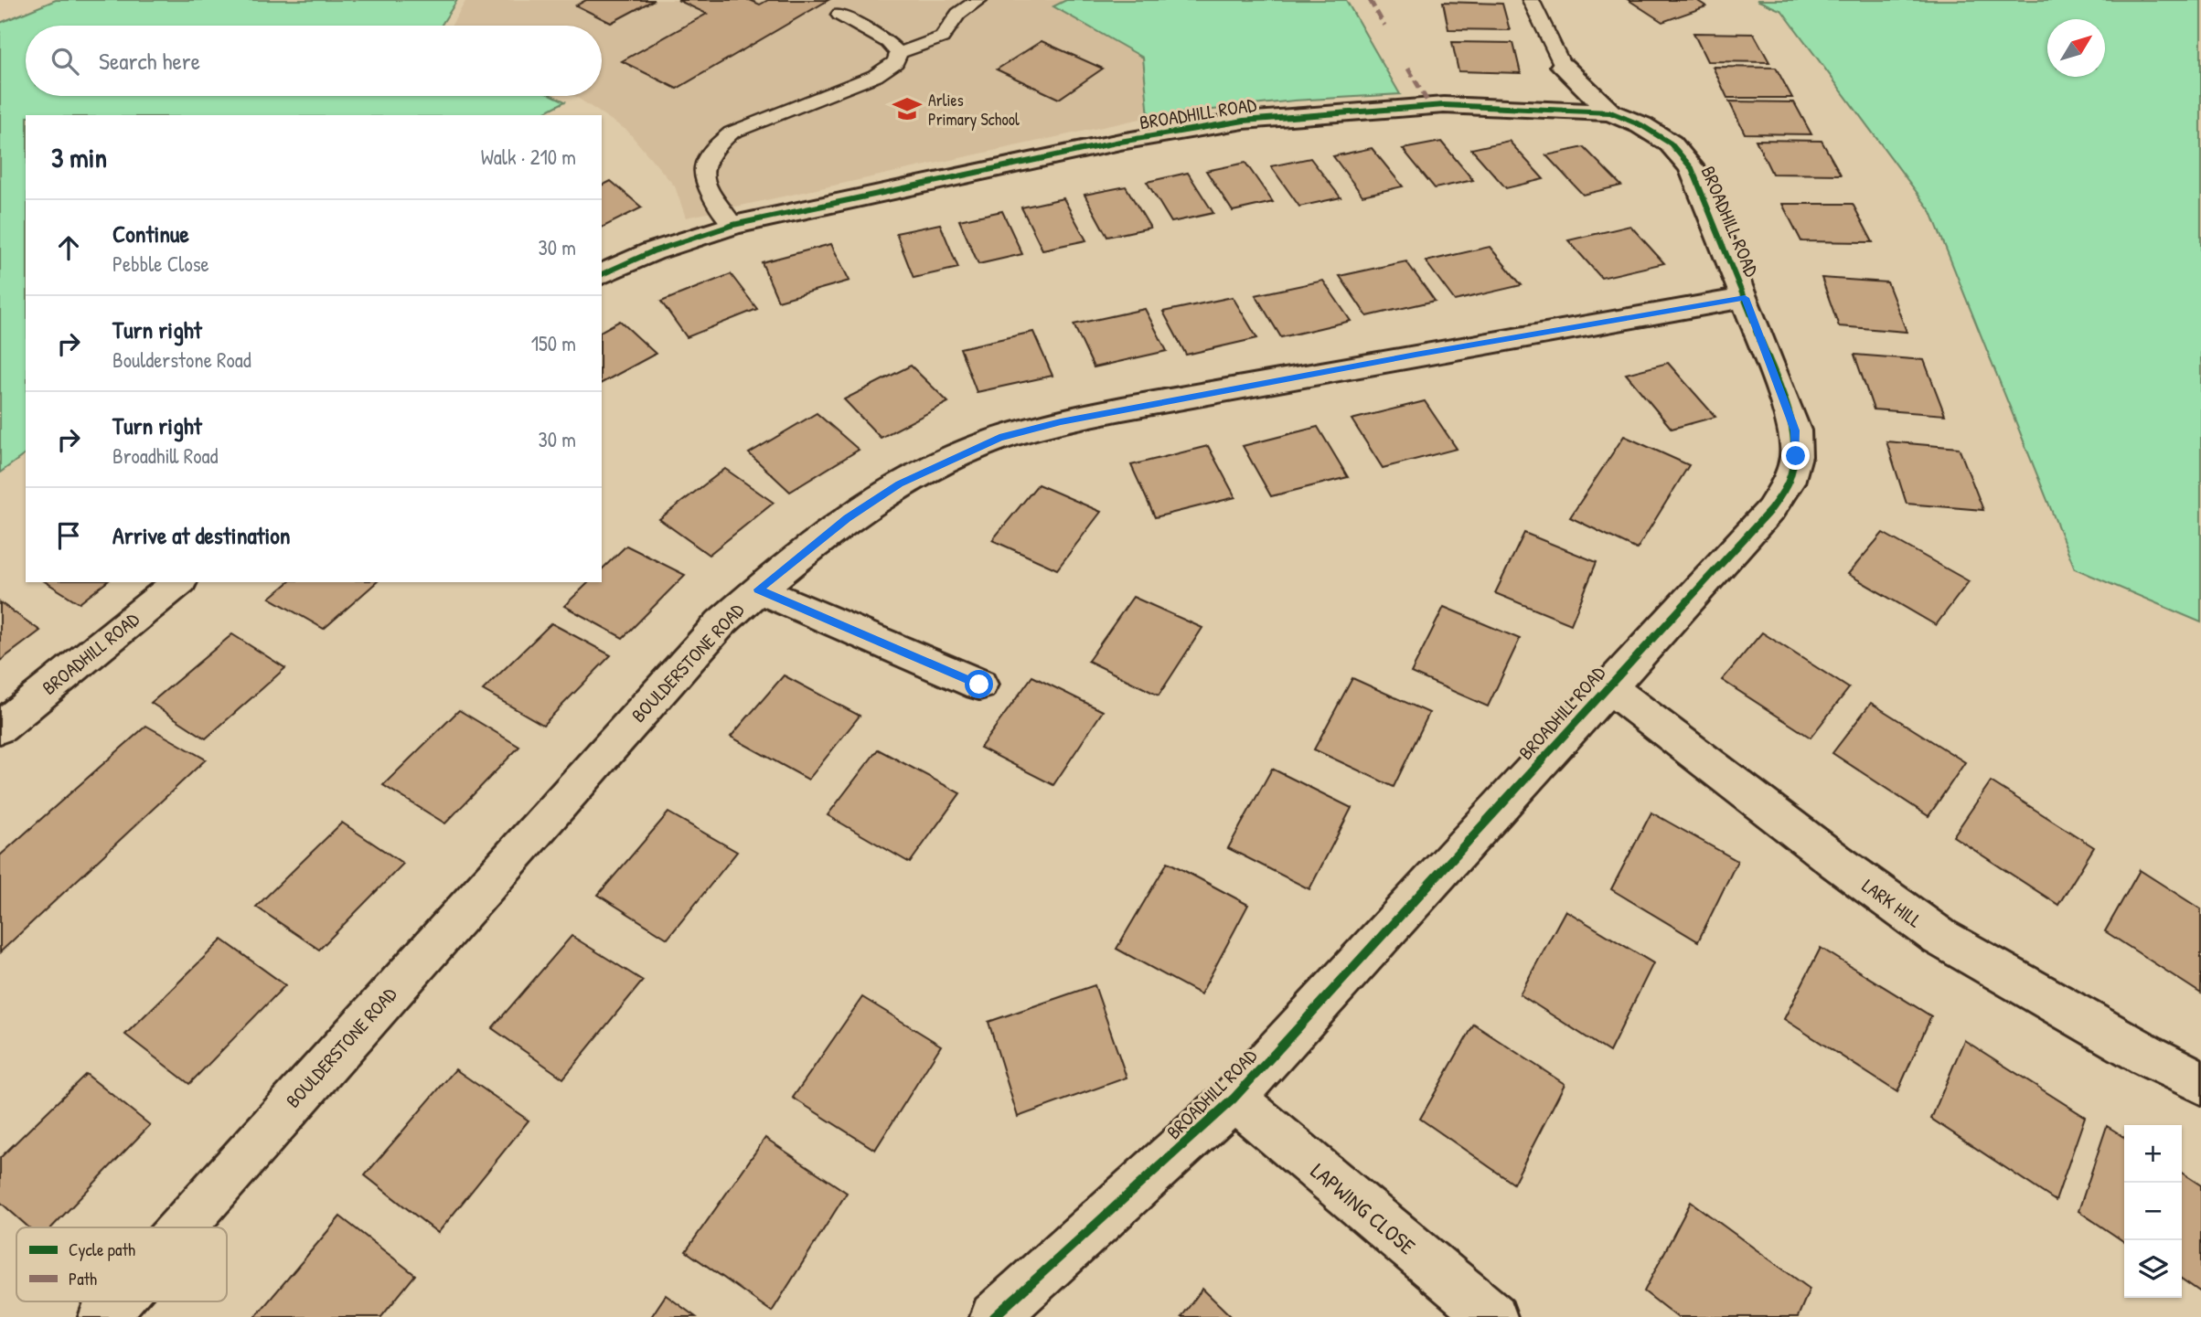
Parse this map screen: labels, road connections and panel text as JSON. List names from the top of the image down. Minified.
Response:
{"streets":{"street":["BROADHILL ROAD","BOULDERSTONE ROAD","LARK HILL","LAPWING CLOSE"]},"crossings":[["BROADHILL ROAD","BOULDERSTONE ROAD"],["BROADHILL ROAD","LARK HILL"],["BROADHILL ROAD","LAPWING CLOSE"]],"places":{"school or university":["Arlies Primary School"]},"legend":["Cycle path","Path"],"north":"top right","page":{"search":"Search here","heading":["3 min","Walk · 210 m"],"list":[["Continue","Pebble Close","30 m"],["Turn right","Boulderstone Road","150 m"],["Turn right","Broadhill Road","30 m"],"Arrive at destination"],"map_buttons":["+","−"]}}
